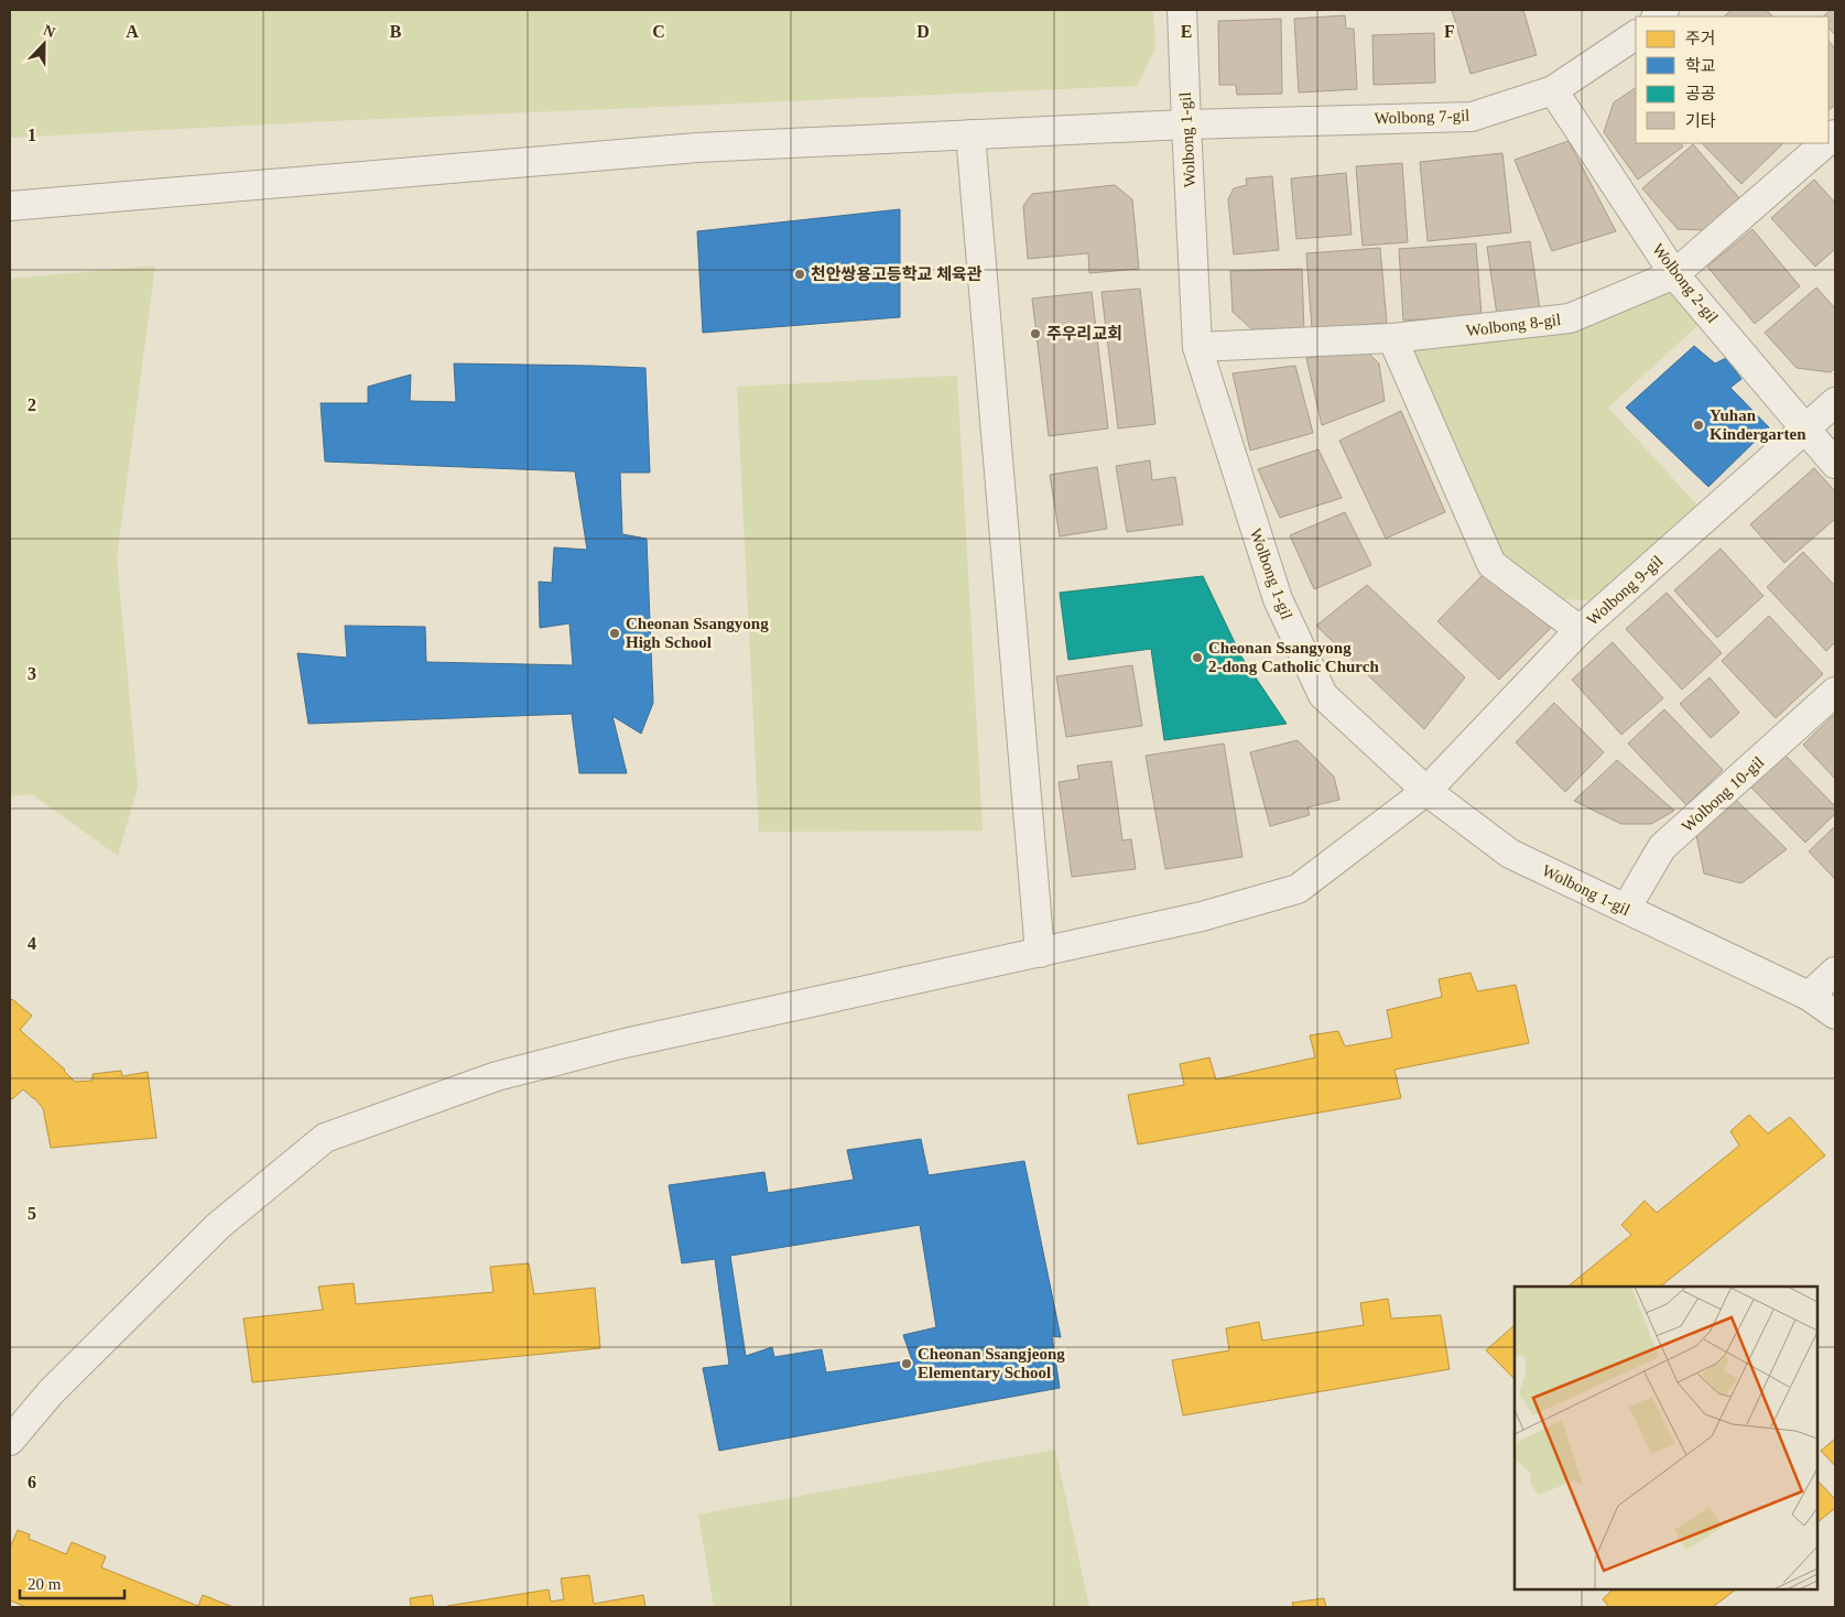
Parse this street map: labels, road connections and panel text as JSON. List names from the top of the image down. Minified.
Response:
{"streets":{"street":["Wolbong 7-gil","Wolbong 1-gil","Wolbong 2-gil","Wolbong 8-gil","Wolbong 9-gil","Wolbong 10-gil"]},"crossings":[["Wolbong 7-gil","Wolbong 1-gil"],["Wolbong 7-gil","Wolbong 2-gil"],["Wolbong 1-gil","Wolbong 8-gil"],["Wolbong 1-gil","Wolbong 9-gil"],["Wolbong 1-gil","Wolbong 10-gil"],["Wolbong 2-gil","Wolbong 8-gil"],["Wolbong 2-gil","Wolbong 9-gil"]],"places":["천안쌍용고등학교 체육관","주우리교회","Yuhan Kindergarten","Cheonan Ssangyong High School","Cheonan Ssangyong 2-dong Catholic Church","Cheonan Ssangjeong Elementary School"],"legend":["주거","학교","공공","기타"],"scale_bar":"20 m","north":"top","grid":{"columns":["A","B","C","D","E","F"],"rows":["1","2","3","4","5","6"]}}
